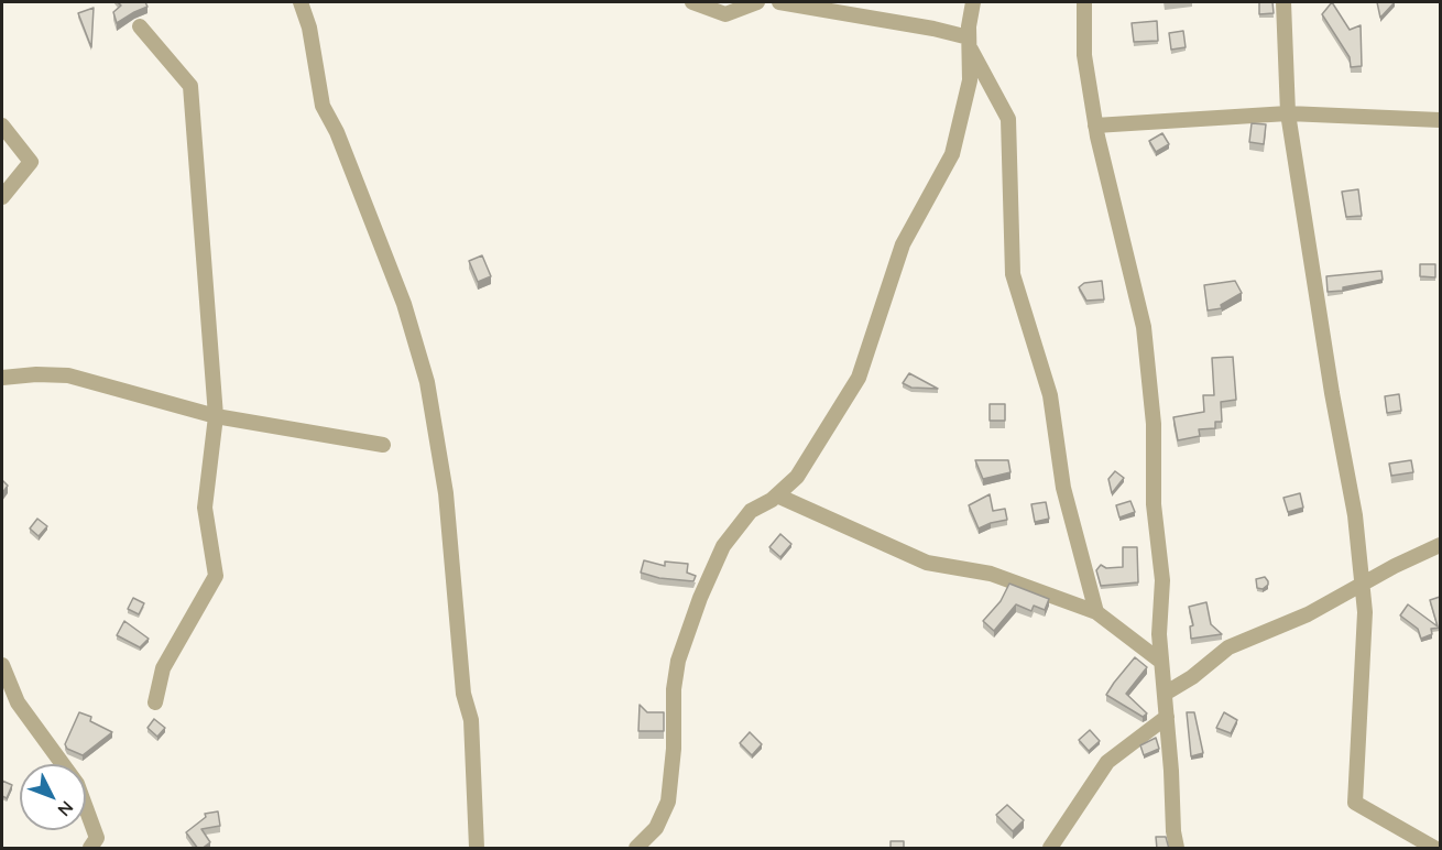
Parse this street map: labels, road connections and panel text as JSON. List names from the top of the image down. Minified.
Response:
{"north":"bottom right"}
